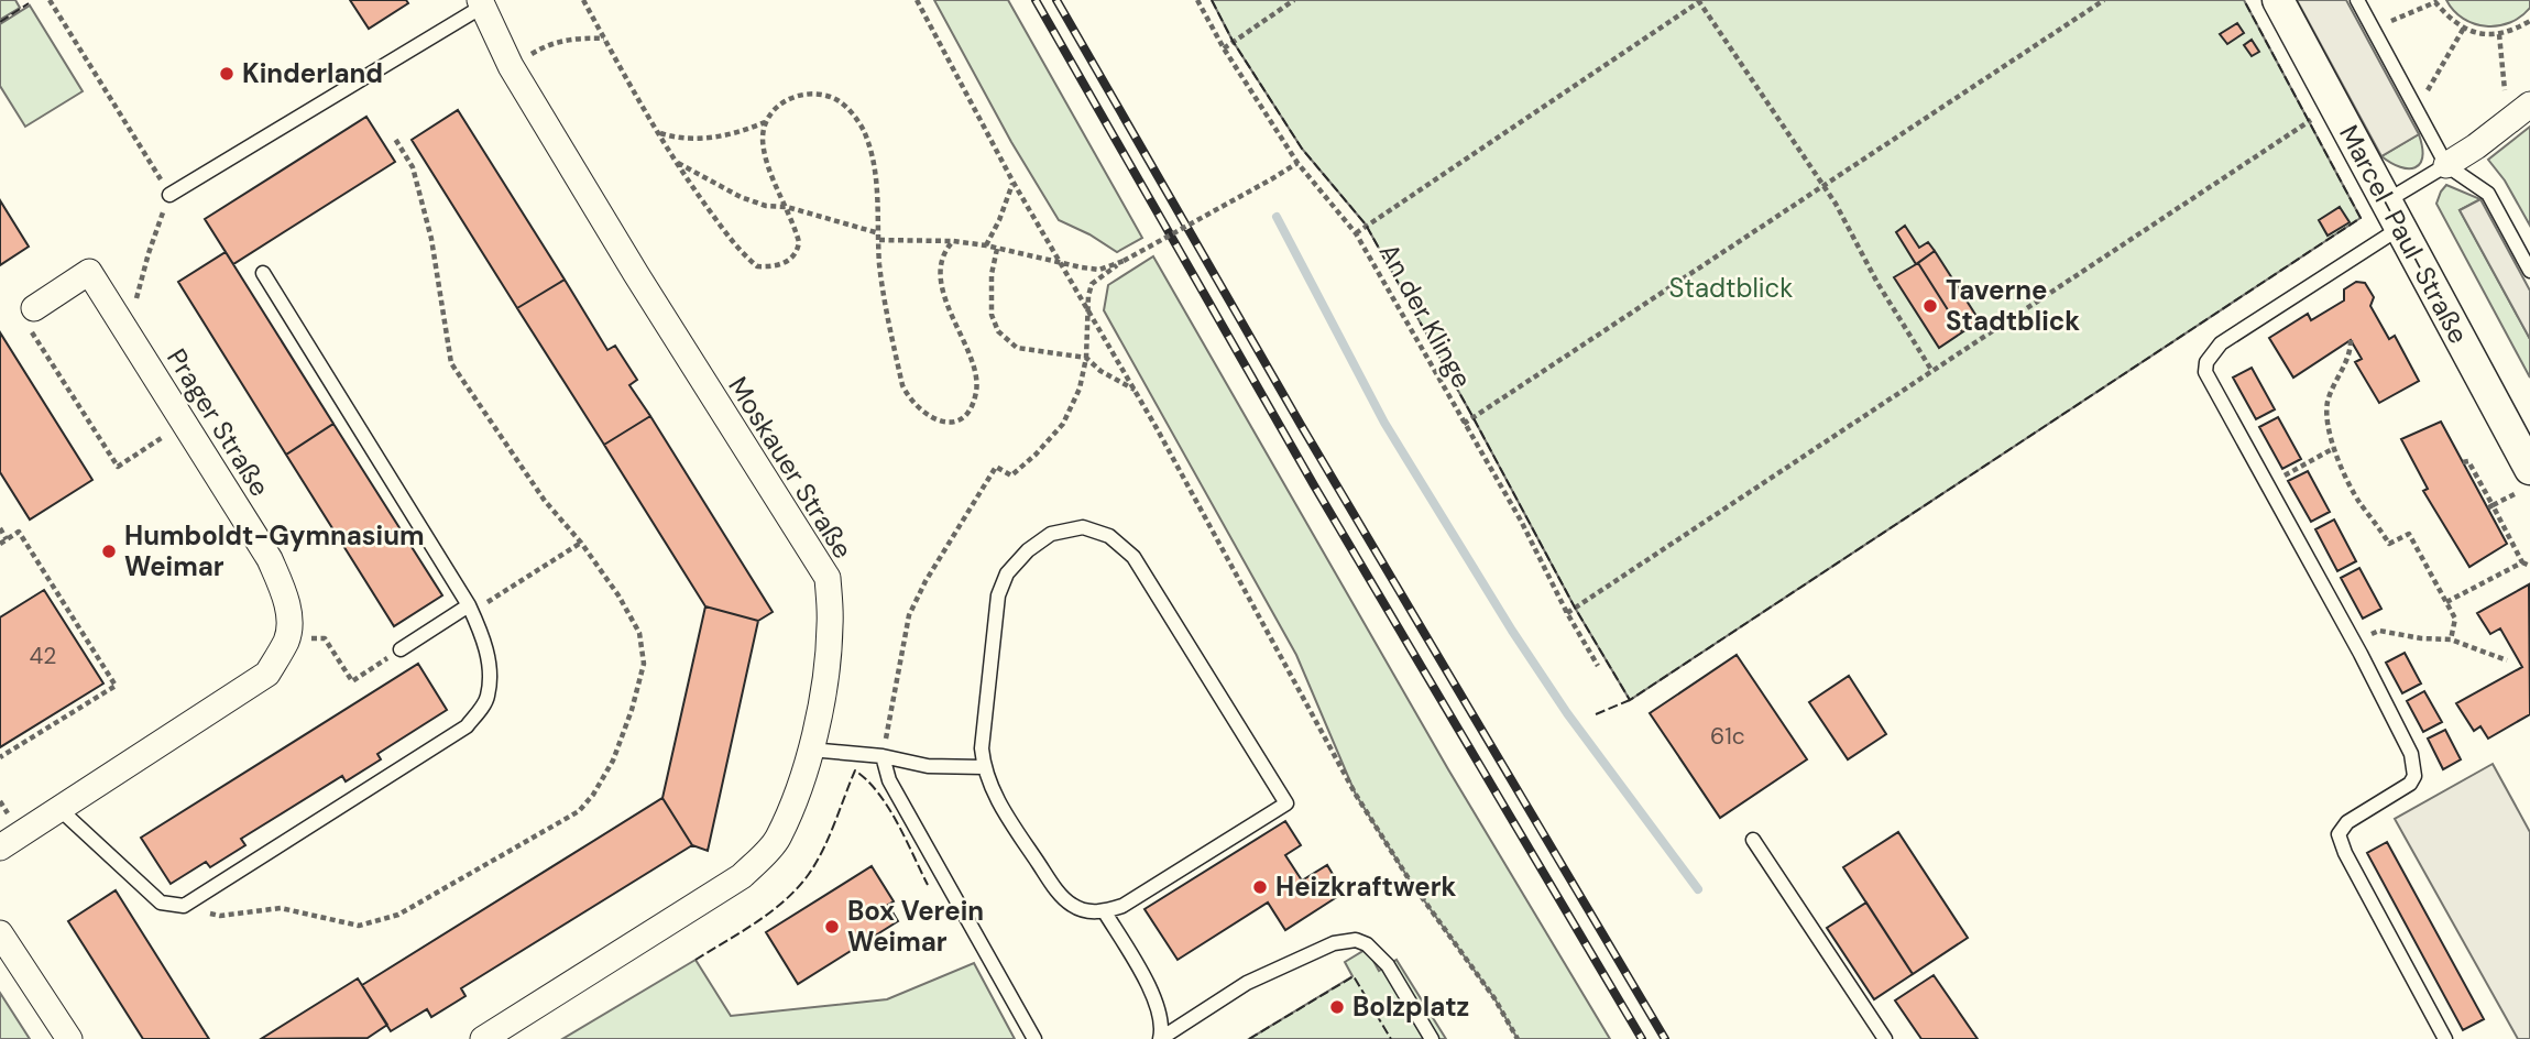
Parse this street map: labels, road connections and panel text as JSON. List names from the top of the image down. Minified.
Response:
{"streets":{"street":["Marcel-Paul-Straße","Prager Straße","Moskauer Straße"],"path":["An der Klinge"]},"parks":["Stadtblick"],"places":["Kinderland","Taverne Stadtblick","Humboldt-Gymnasium Weimar","Heizkraftwerk","Box Verein Weimar","Bolzplatz"],"house_numbers":["42","61c"]}
